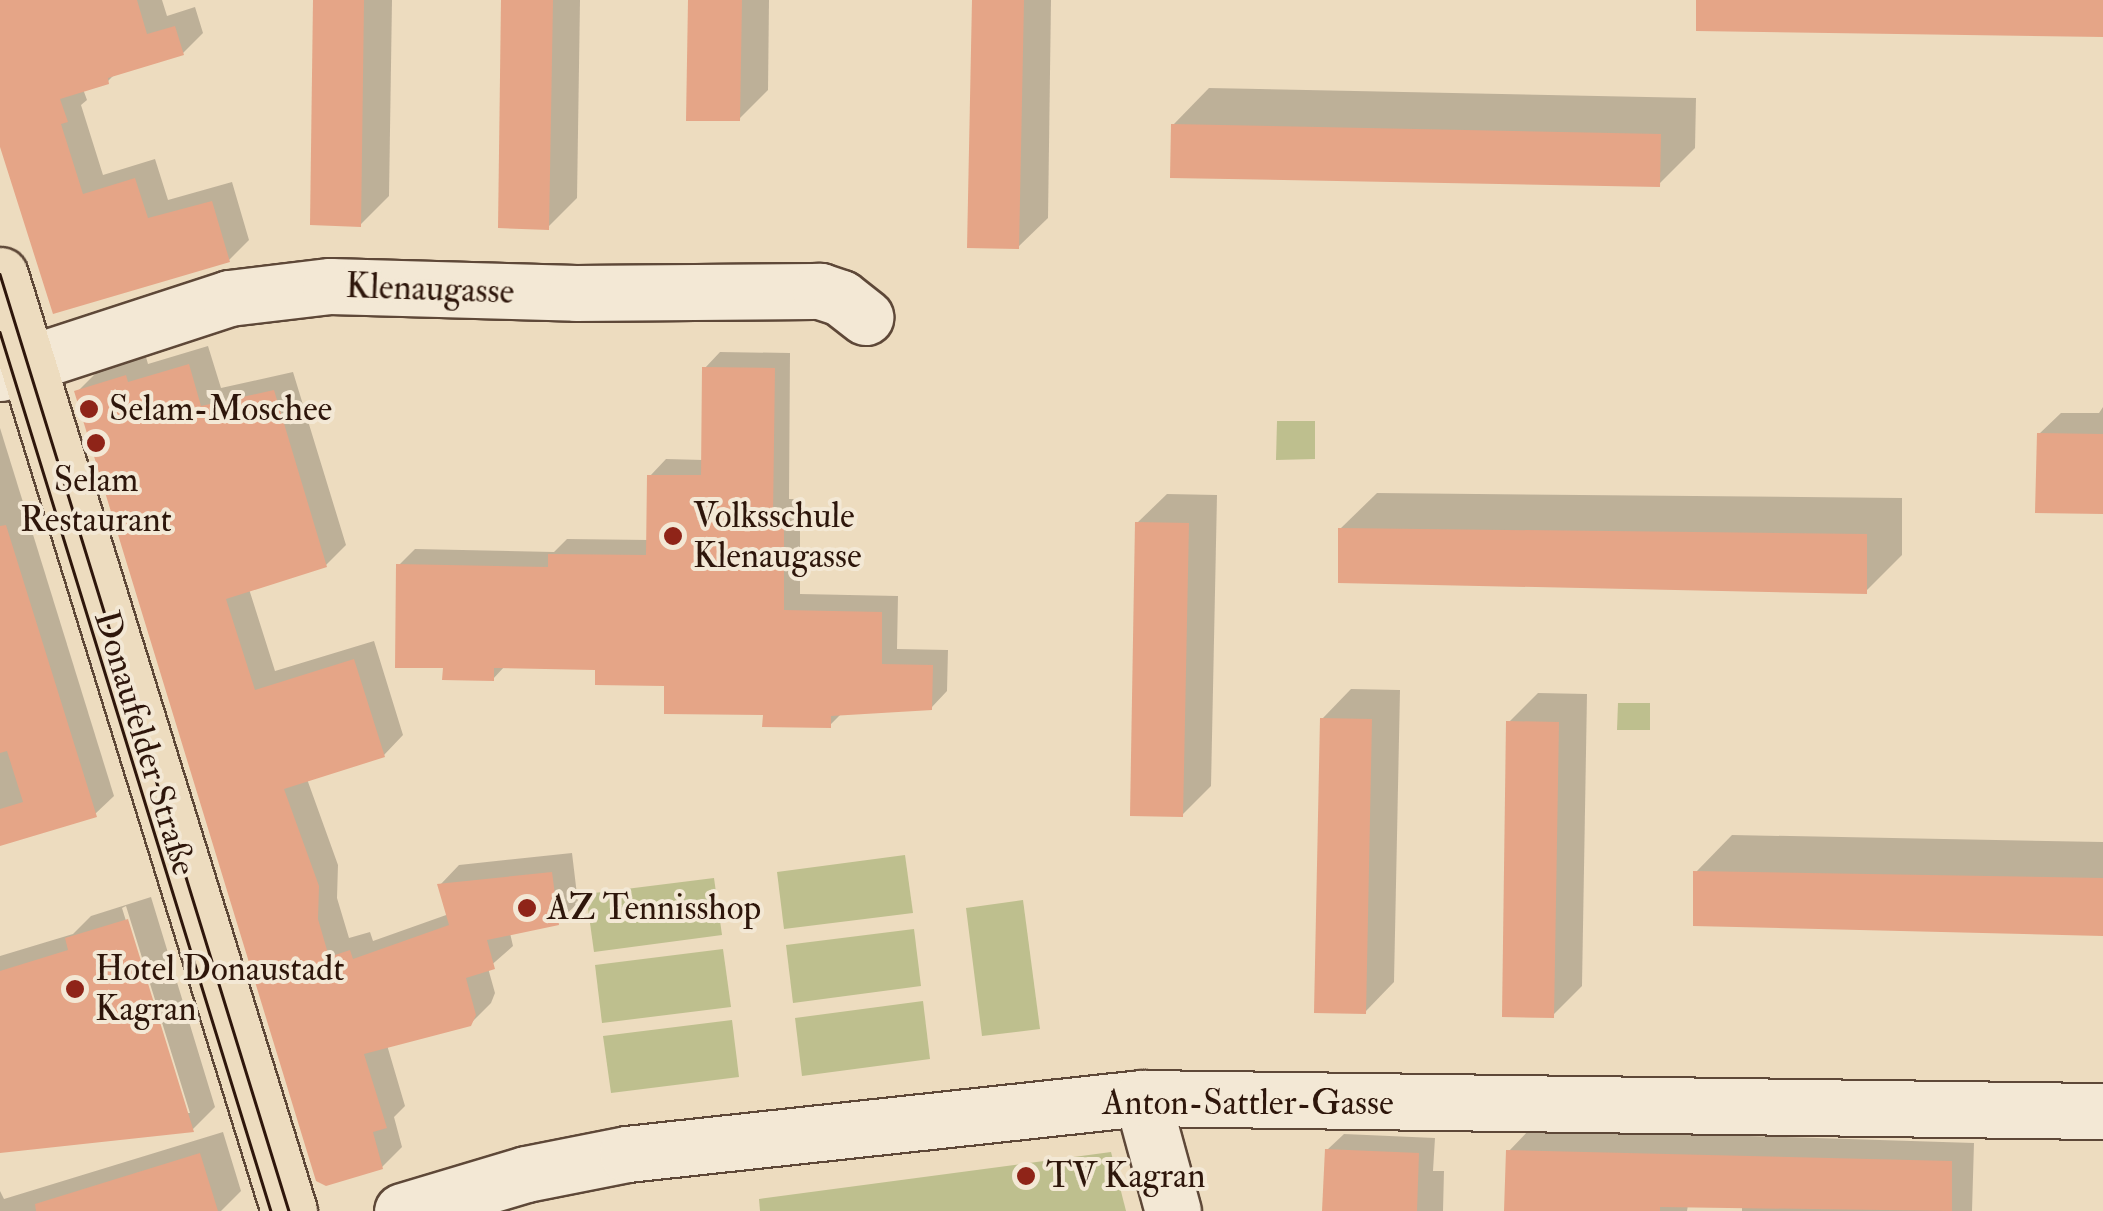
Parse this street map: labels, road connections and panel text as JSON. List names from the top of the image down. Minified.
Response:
{"streets":{"main road":["Donaufelder Straße"],"street":["Klenaugasse","Anton-Sattler-Gasse"]},"crossings":[["Klenaugasse","Donaufelder Straße"]],"places":["Selam-Moschee","Selam Restaurant","Volksschule Klenaugasse","AZ Tennisshop","Hotel Donaustadt Kagran","TV Kagran"]}
